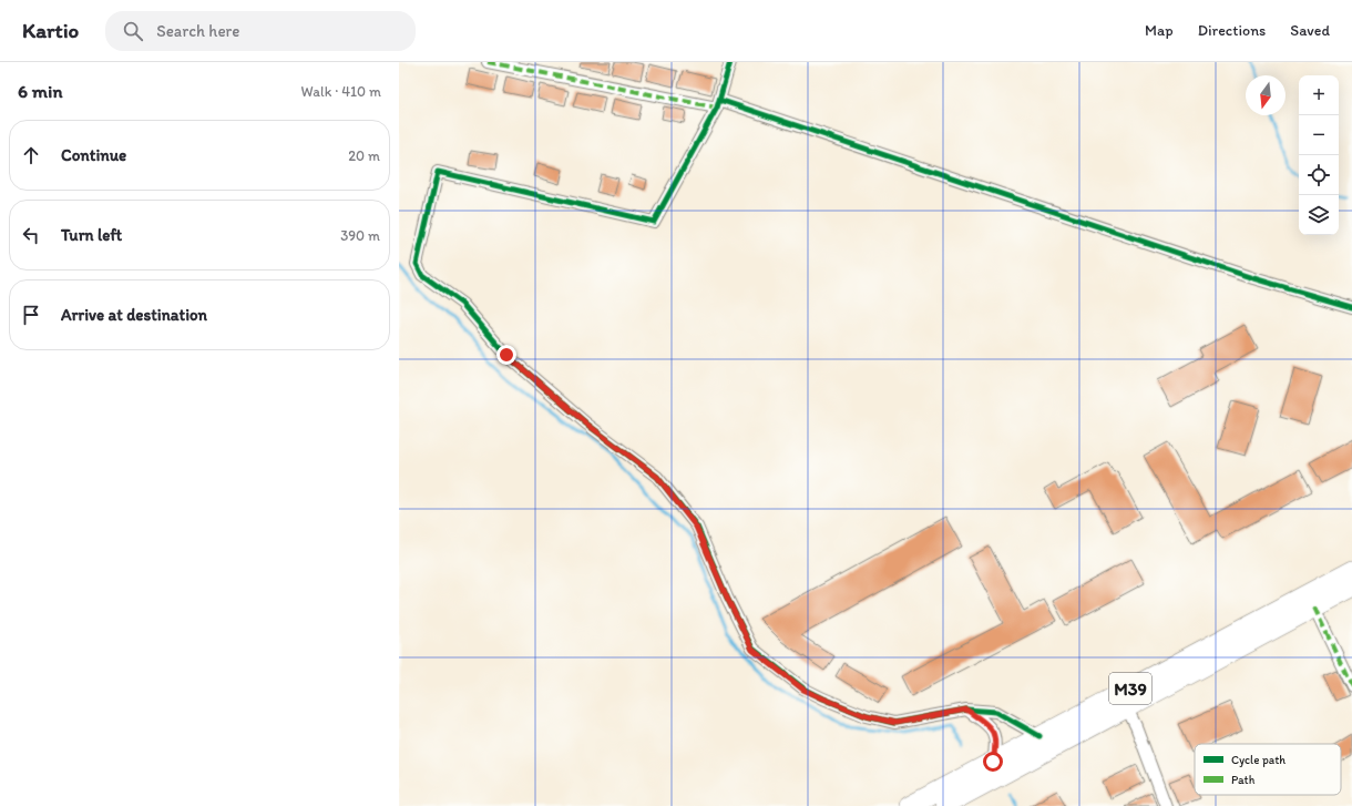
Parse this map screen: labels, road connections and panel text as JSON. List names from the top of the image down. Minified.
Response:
{"streets":{"highway":["M39"]},"legend":["Cycle path","Path"],"north":"bottom","page":{"header":"Kartio","search":"Search here","nav":["Map","Directions","Saved"],"heading":["6 min","Walk · 410 m"],"map_buttons":["+","−"],"list":[["Continue","20 m"],["Turn left","390 m"],"Arrive at destination"]}}
